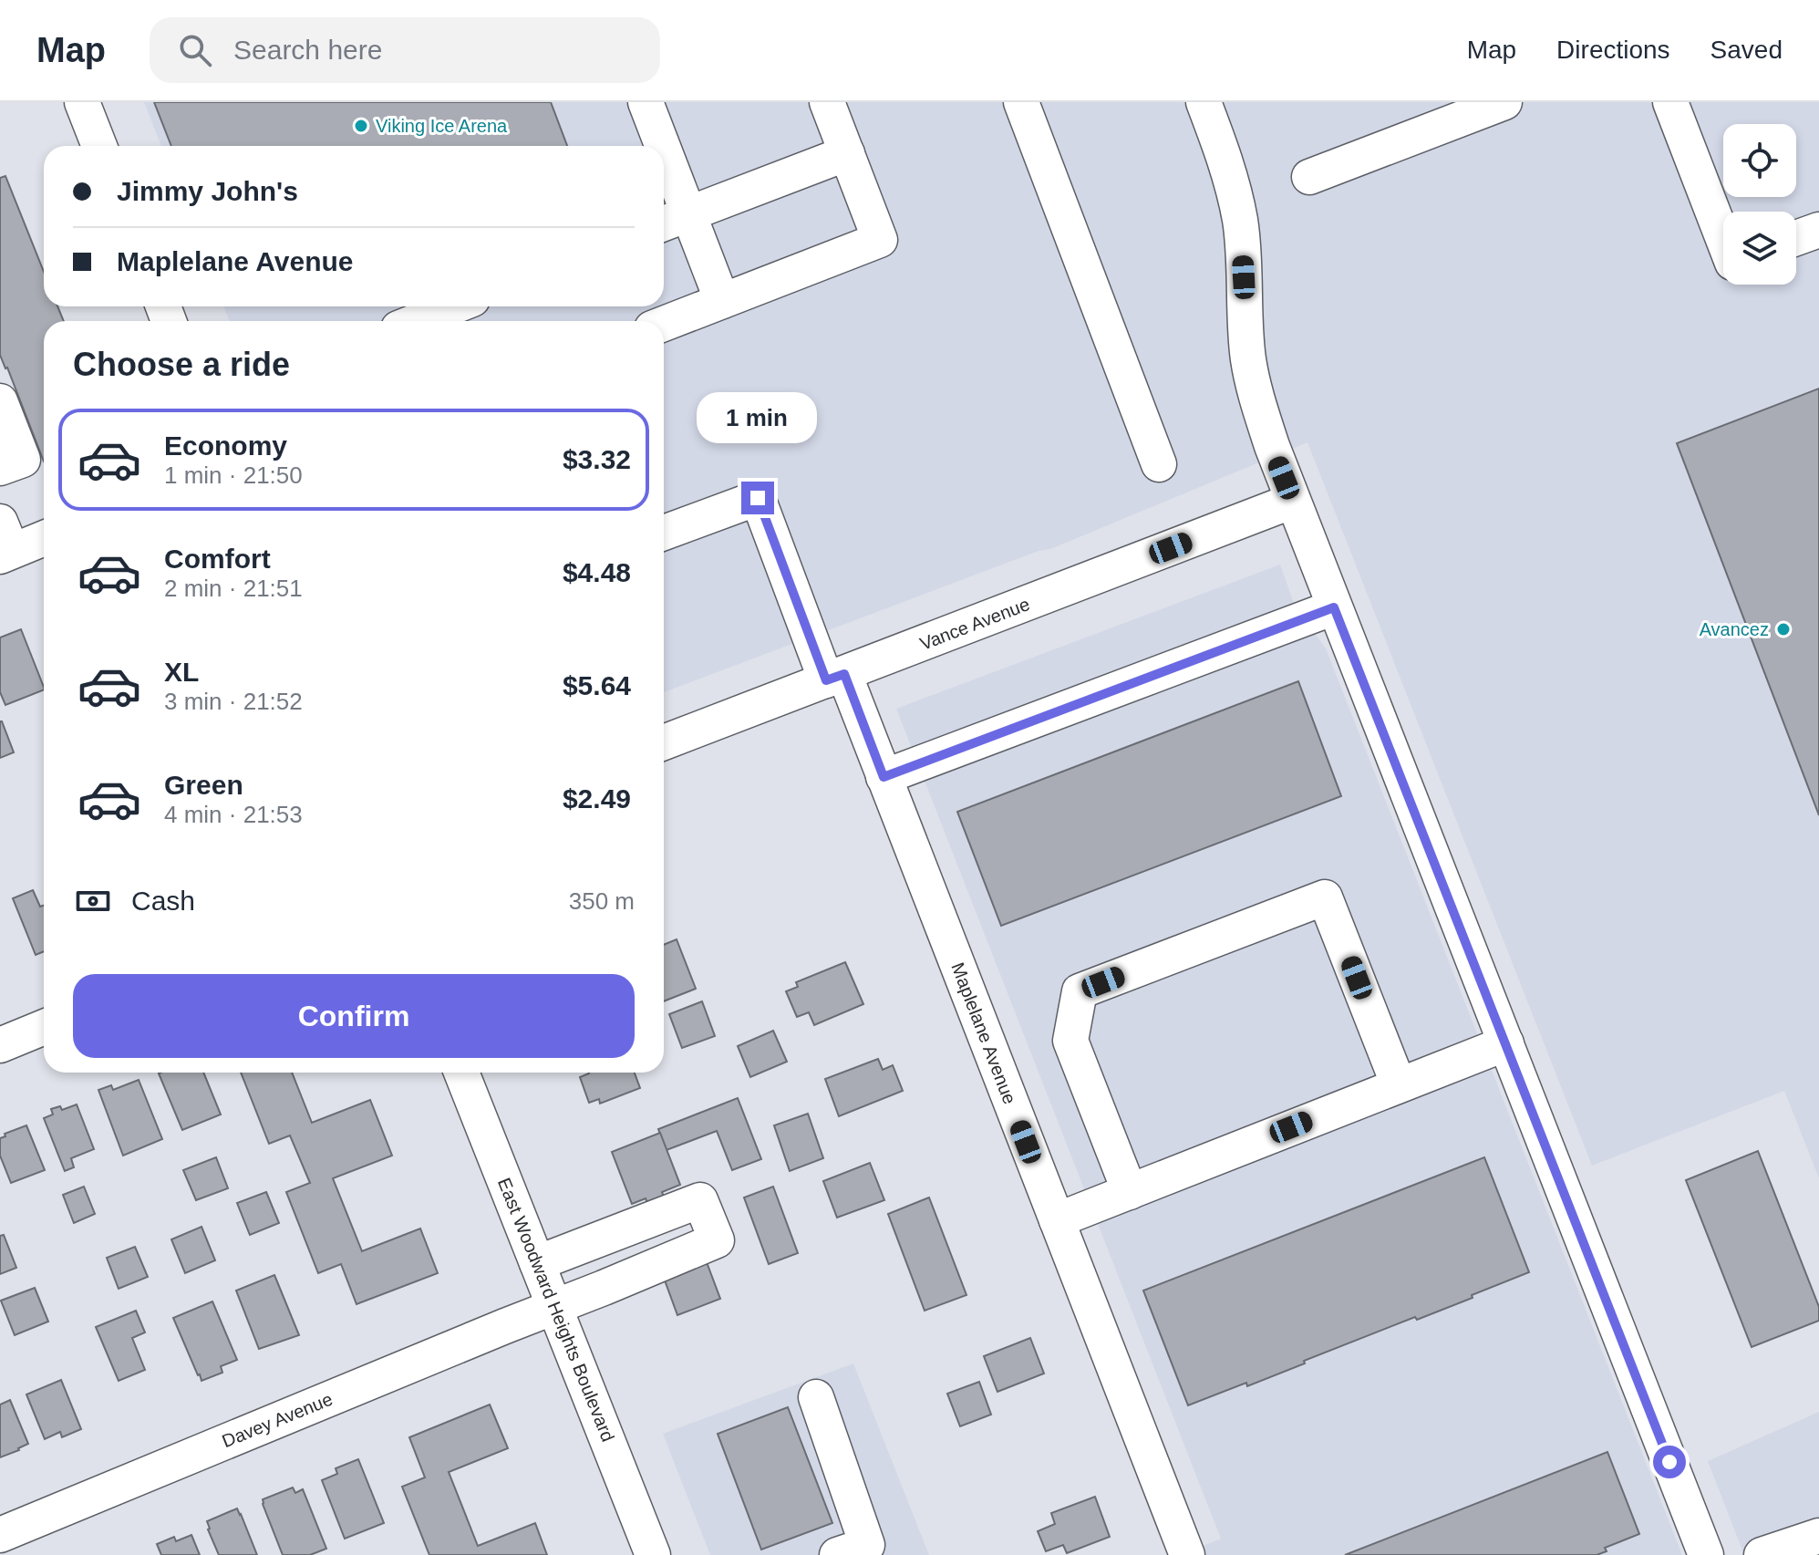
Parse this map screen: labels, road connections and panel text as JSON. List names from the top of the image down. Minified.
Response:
{"streets":{"street":["Vance Avenue","Maplelane Avenue","East Woodward Heights Boulevard","Davey Avenue"]},"crossings":[["Vance Avenue","Maplelane Avenue"],["East Woodward Heights Boulevard","Davey Avenue"]],"places":["Viking Ice Arena","Avancez"],"page":{"header":"Map","search":"Search here","nav":["Map","Directions","Saved"],"banner":["Jimmy John's","Maplelane Avenue"],"heading":"Choose a ride","bubble":"1 min","list":[{"name":"Economy","note":"1 min · 21:50","value":"$3.32"},{"name":"Comfort","note":"2 min · 21:51","value":"$4.48"},{"name":"XL","note":"3 min · 21:52","value":"$5.64"},{"name":"Green","note":"4 min · 21:53","value":"$2.49"}],"pay":["Cash","350 m"],"buttons":"Confirm"}}
